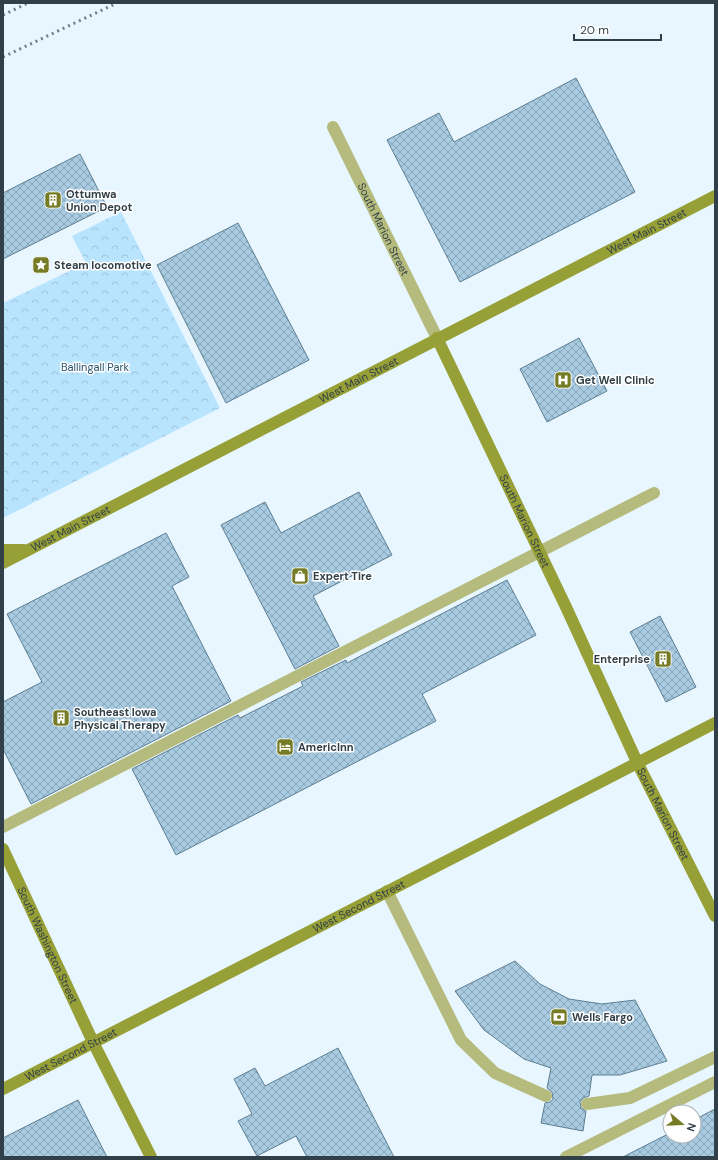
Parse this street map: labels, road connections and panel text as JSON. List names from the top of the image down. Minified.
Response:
{"streets":{"main road":["South Marion Street","West Main Street","West Second Street","South Washington Street"]},"crossings":[["South Marion Street","West Main Street"],["South Marion Street","West Second Street"],["West Second Street","South Washington Street"]],"parks":["Ballingall Park"],"places":{"building":["Ottumwa Union Depot","Enterprise","Southeast Iowa Physical Therapy"],"place":["Steam locomotive"],"hospital":["Get Well Clinic"],"shop":["Expert Tire"],"hotel":["AmericInn"],"bank":["Wells Fargo"]},"scale_bar":"20 m","north":"right"}
